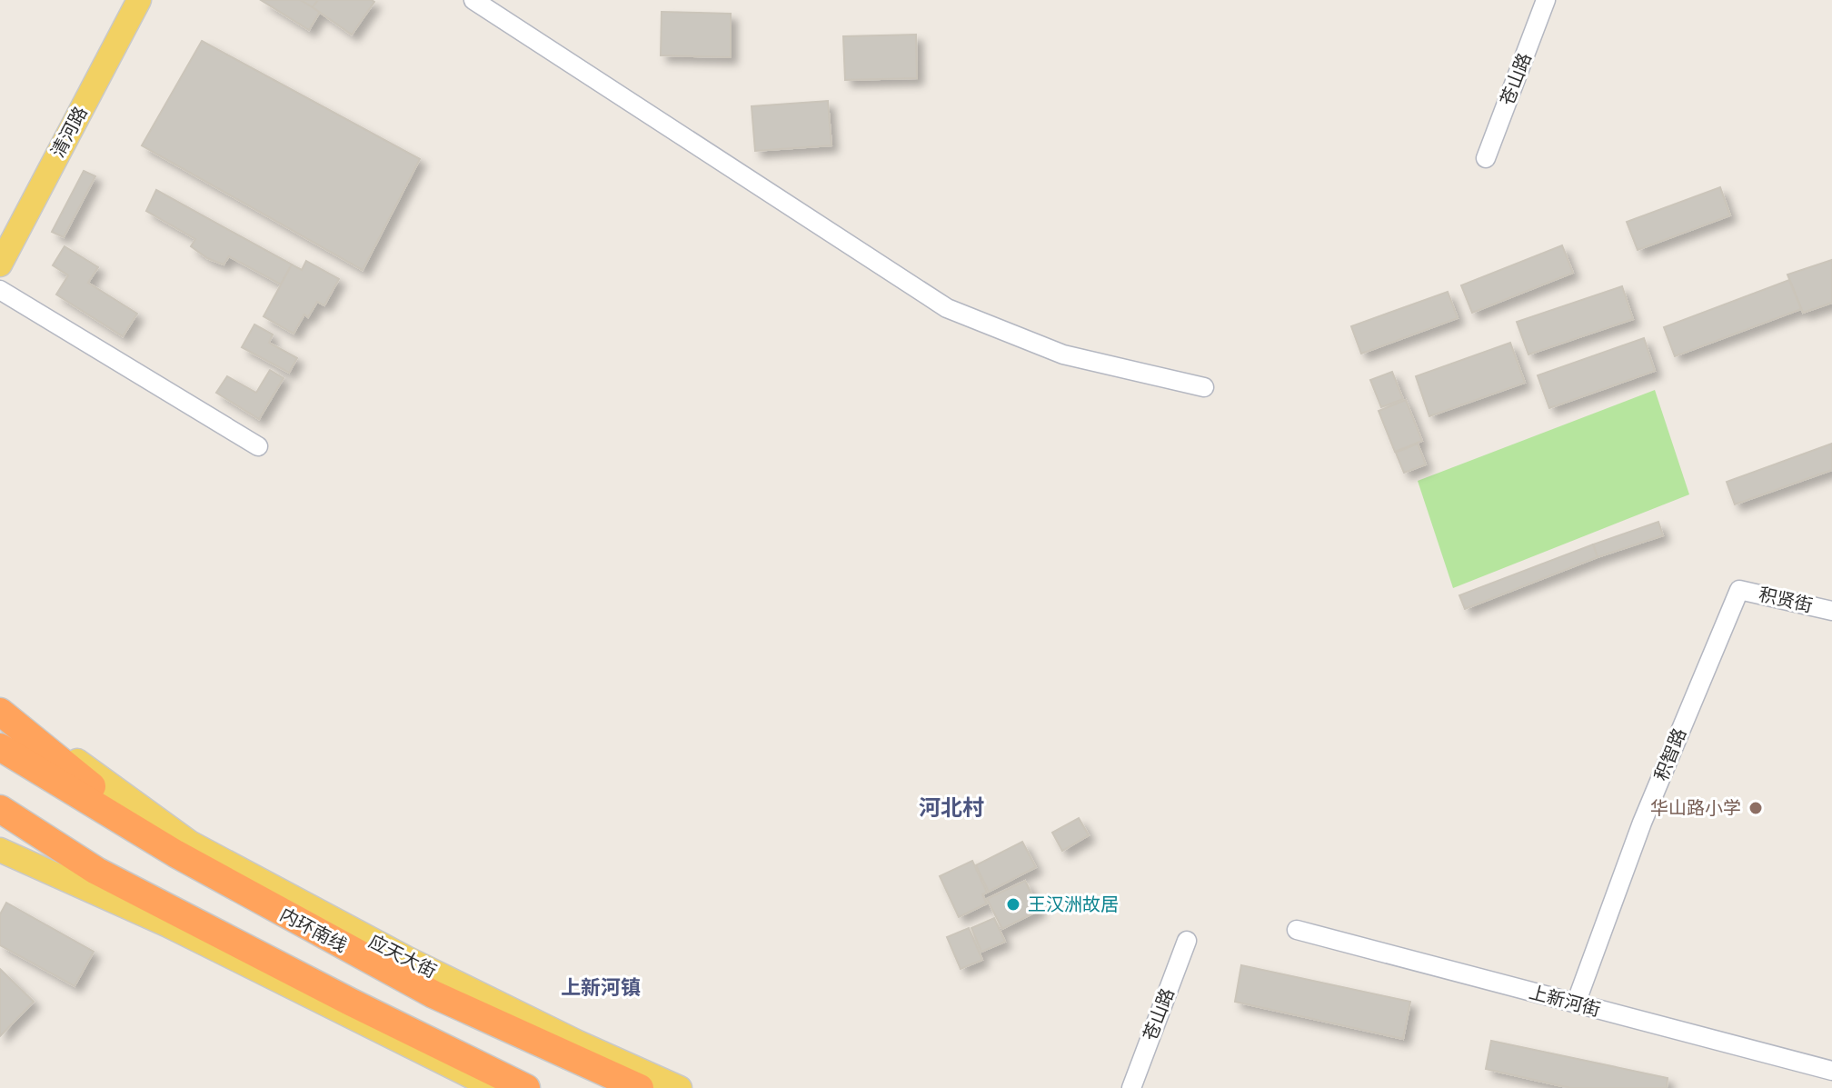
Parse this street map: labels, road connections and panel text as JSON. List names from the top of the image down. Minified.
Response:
{"streets":{"highway":["内环南线"],"main road":["清河路","应天大街"],"street":["苍山路","积贤街","积智路","上新河街"]},"crossings":[["积贤街","积智路"],["积智路","上新河街"]],"districts":["河北村","上新河镇"],"places":["华山路小学","王汉洲故居"]}
